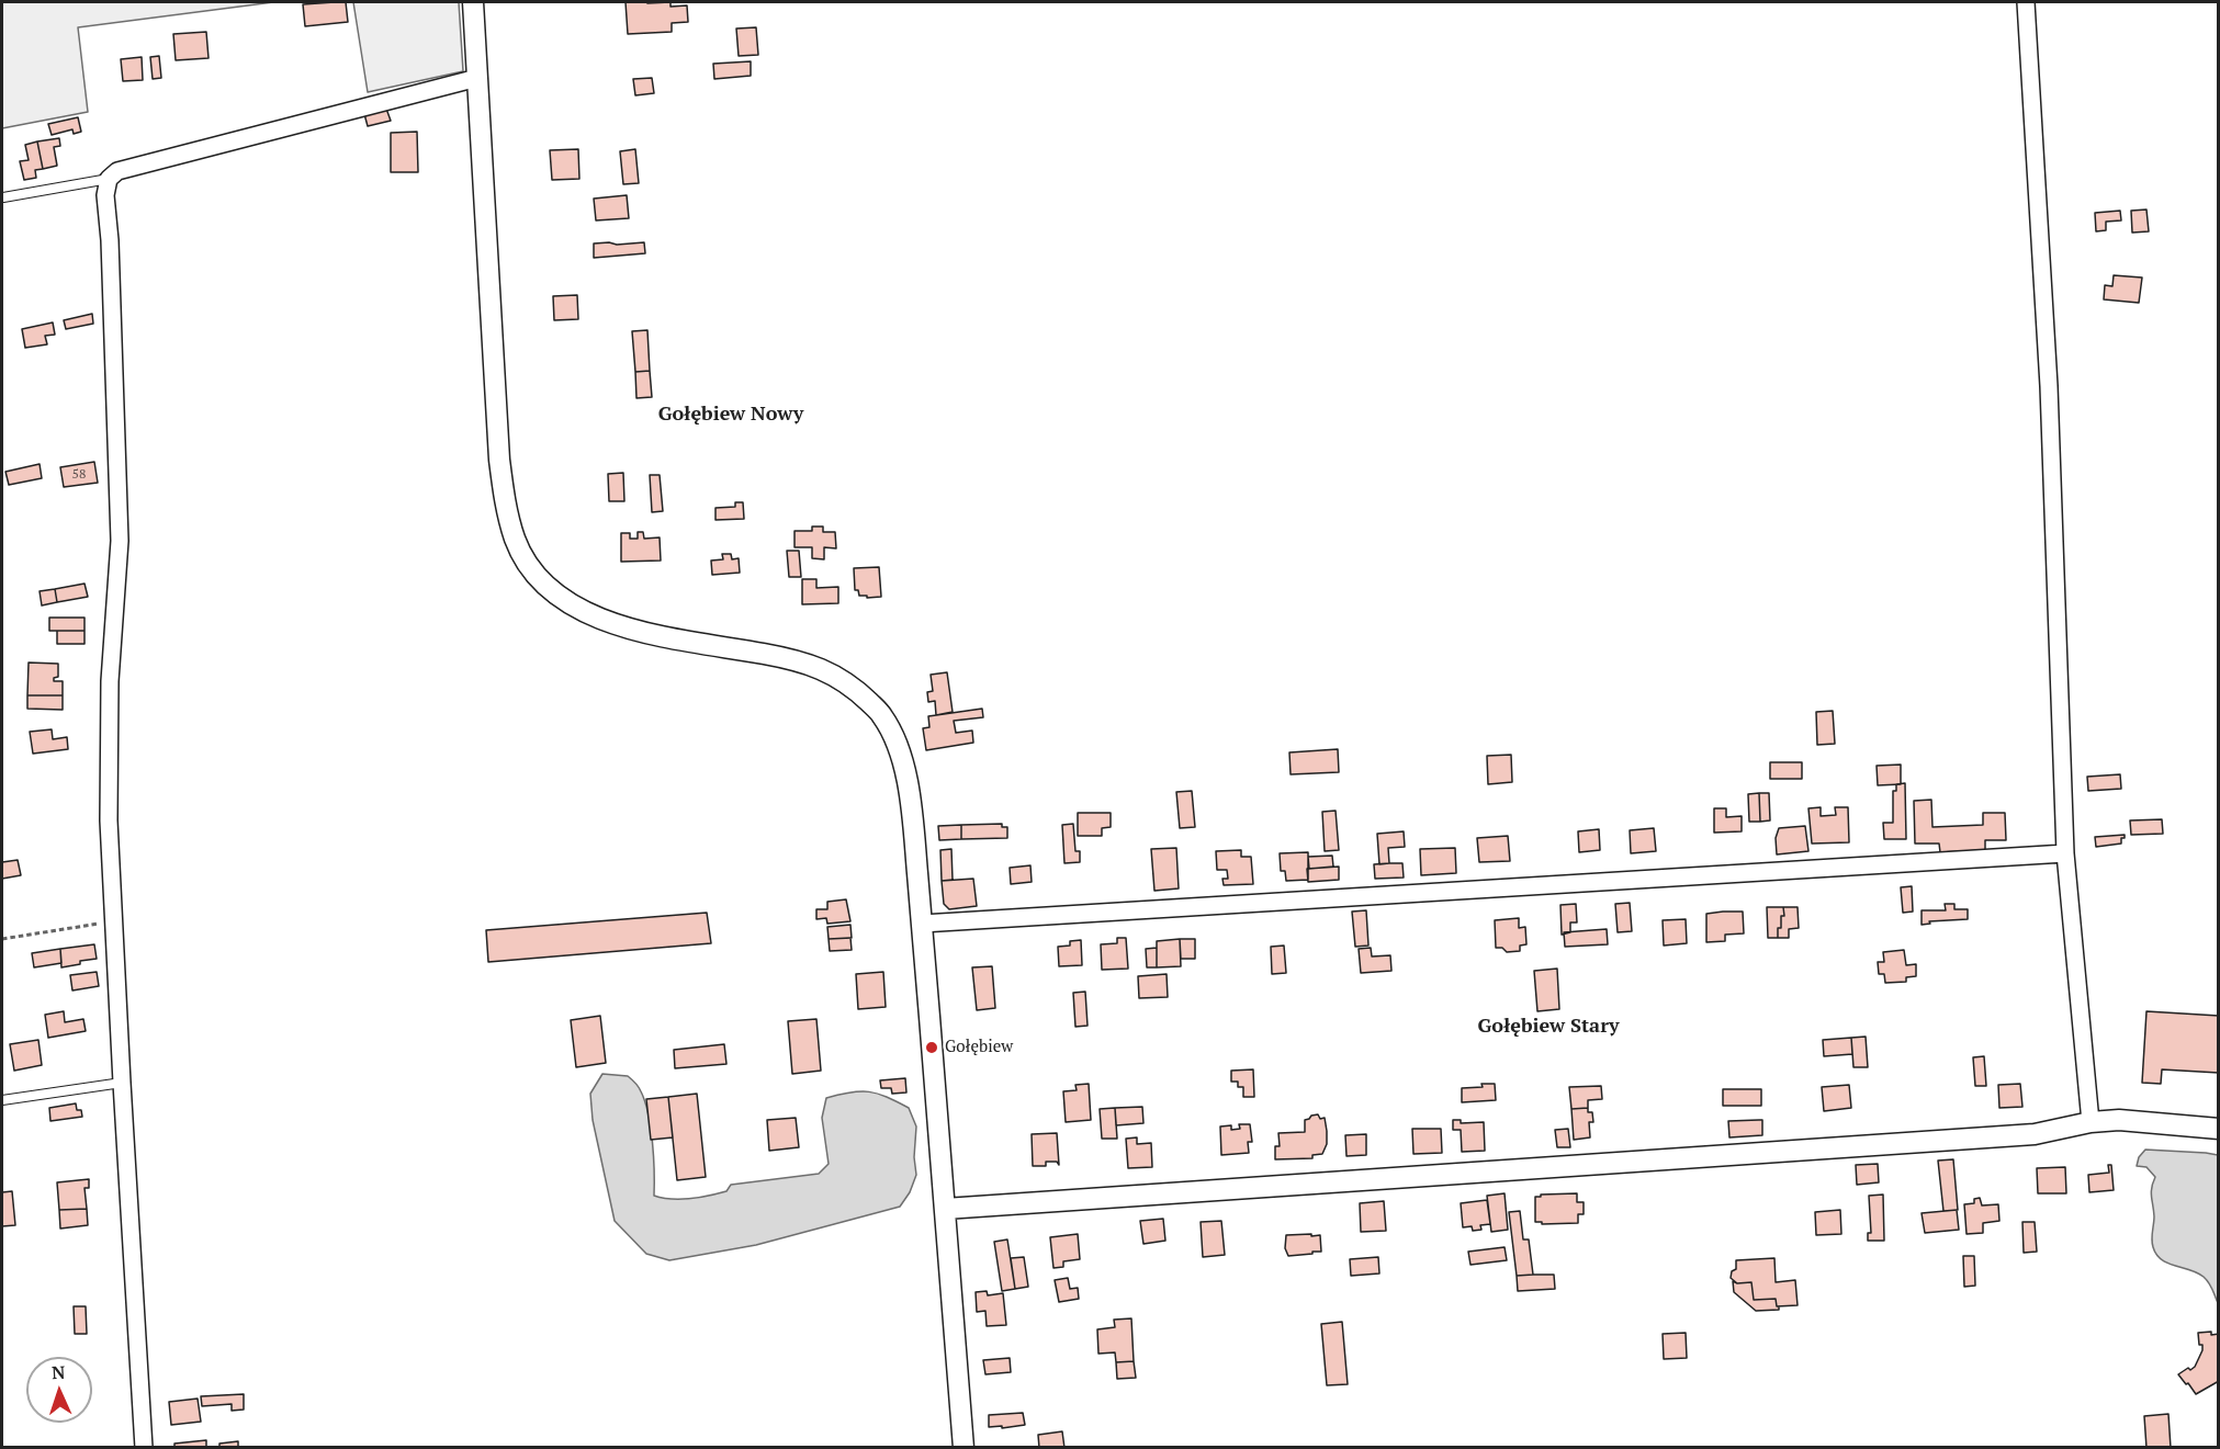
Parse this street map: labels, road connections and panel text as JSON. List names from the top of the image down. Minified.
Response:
{"districts":["Gołębiew Nowy","Gołębiew Stary"],"places":["Gołębiew"],"house_numbers":["58"],"north":"top"}
